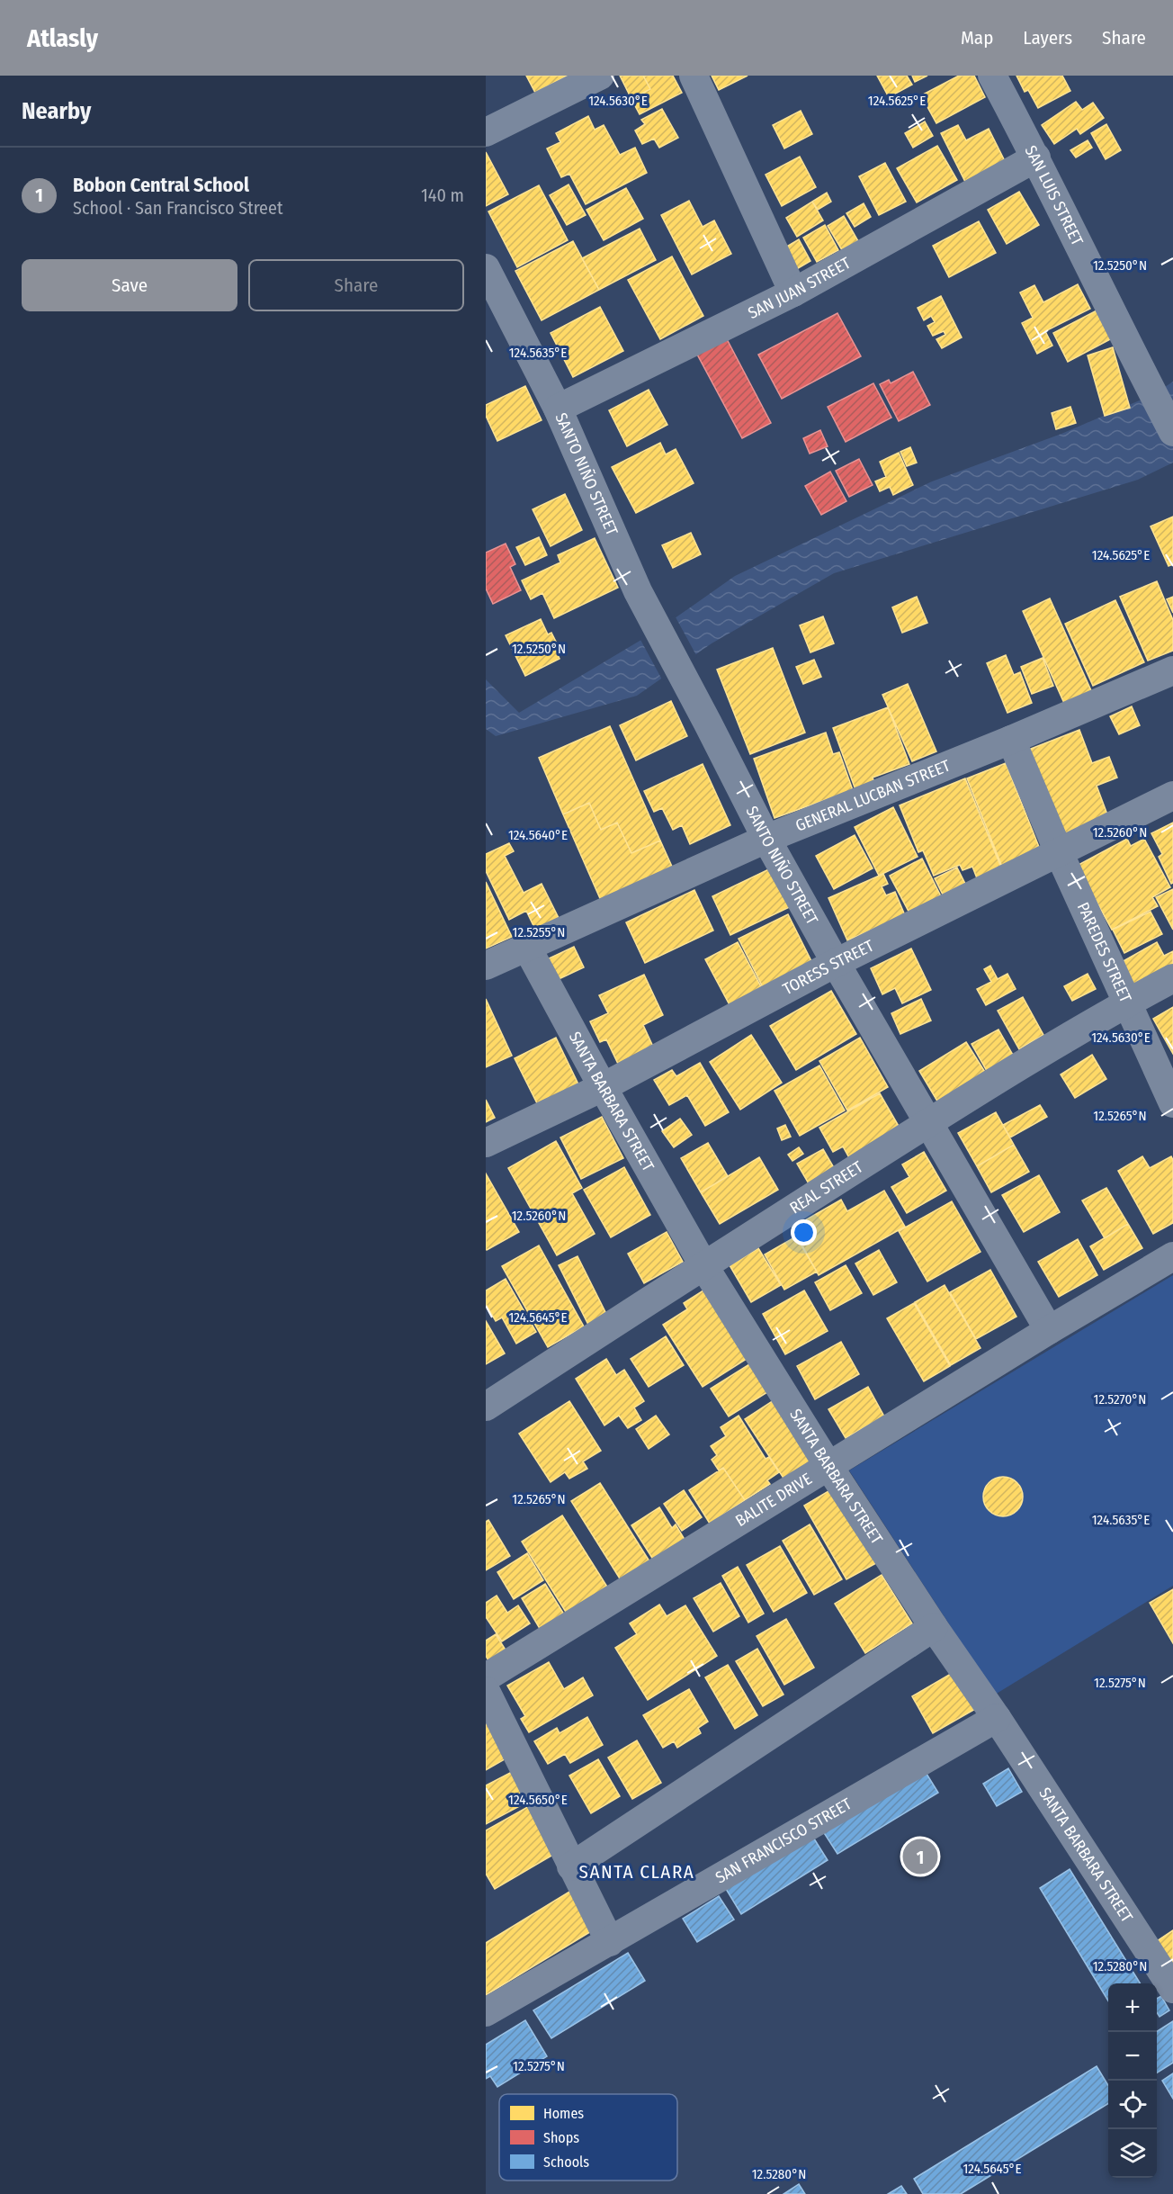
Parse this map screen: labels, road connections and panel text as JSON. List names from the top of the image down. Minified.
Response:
{"streets":{"street":["SAN LUIS STREET","SAN JUAN STREET","SANTO NIÑO STREET","GENERAL LUCBAN STREET","PAREDES STREET","TORESS STREET","SANTA BARBARA STREET","REAL STREET","BALITE DRIVE","SAN FRANCISCO STREET"]},"crossings":[["SAN LUIS STREET","SAN JUAN STREET"],["SAN JUAN STREET","SANTO NIÑO STREET"],["SANTO NIÑO STREET","GENERAL LUCBAN STREET"],["SANTO NIÑO STREET","TORESS STREET"],["SANTO NIÑO STREET","REAL STREET"],["SANTO NIÑO STREET","BALITE DRIVE"],["GENERAL LUCBAN STREET","PAREDES STREET"],["GENERAL LUCBAN STREET","SANTA BARBARA STREET"],["PAREDES STREET","TORESS STREET"],["PAREDES STREET","REAL STREET"],["TORESS STREET","SANTA BARBARA STREET"],["SANTA BARBARA STREET","REAL STREET"],["SANTA BARBARA STREET","BALITE DRIVE"],["SANTA BARBARA STREET","SAN FRANCISCO STREET"]],"districts":["SANTA CLARA"],"legend":["Homes","Shops","Schools"],"page":{"header":"Atlasly","nav":["Map","Layers","Share"],"heading":"Nearby","list":[{"mark":"1","name":"Bobon Central School","note":"School · San Francisco Street","value":"140 m"}],"buttons":["Save","Share"],"pins":"1","map_buttons":["+","−"]},"coordinates":["124.5630°E","124.5625°E","12.5250°N","124.5635°E","12.5260°N","124.5640°E","12.5255°N","12.5265°N","124.5645°E","12.5270°N","12.5275°N","124.5650°E","12.5280°N"]}
